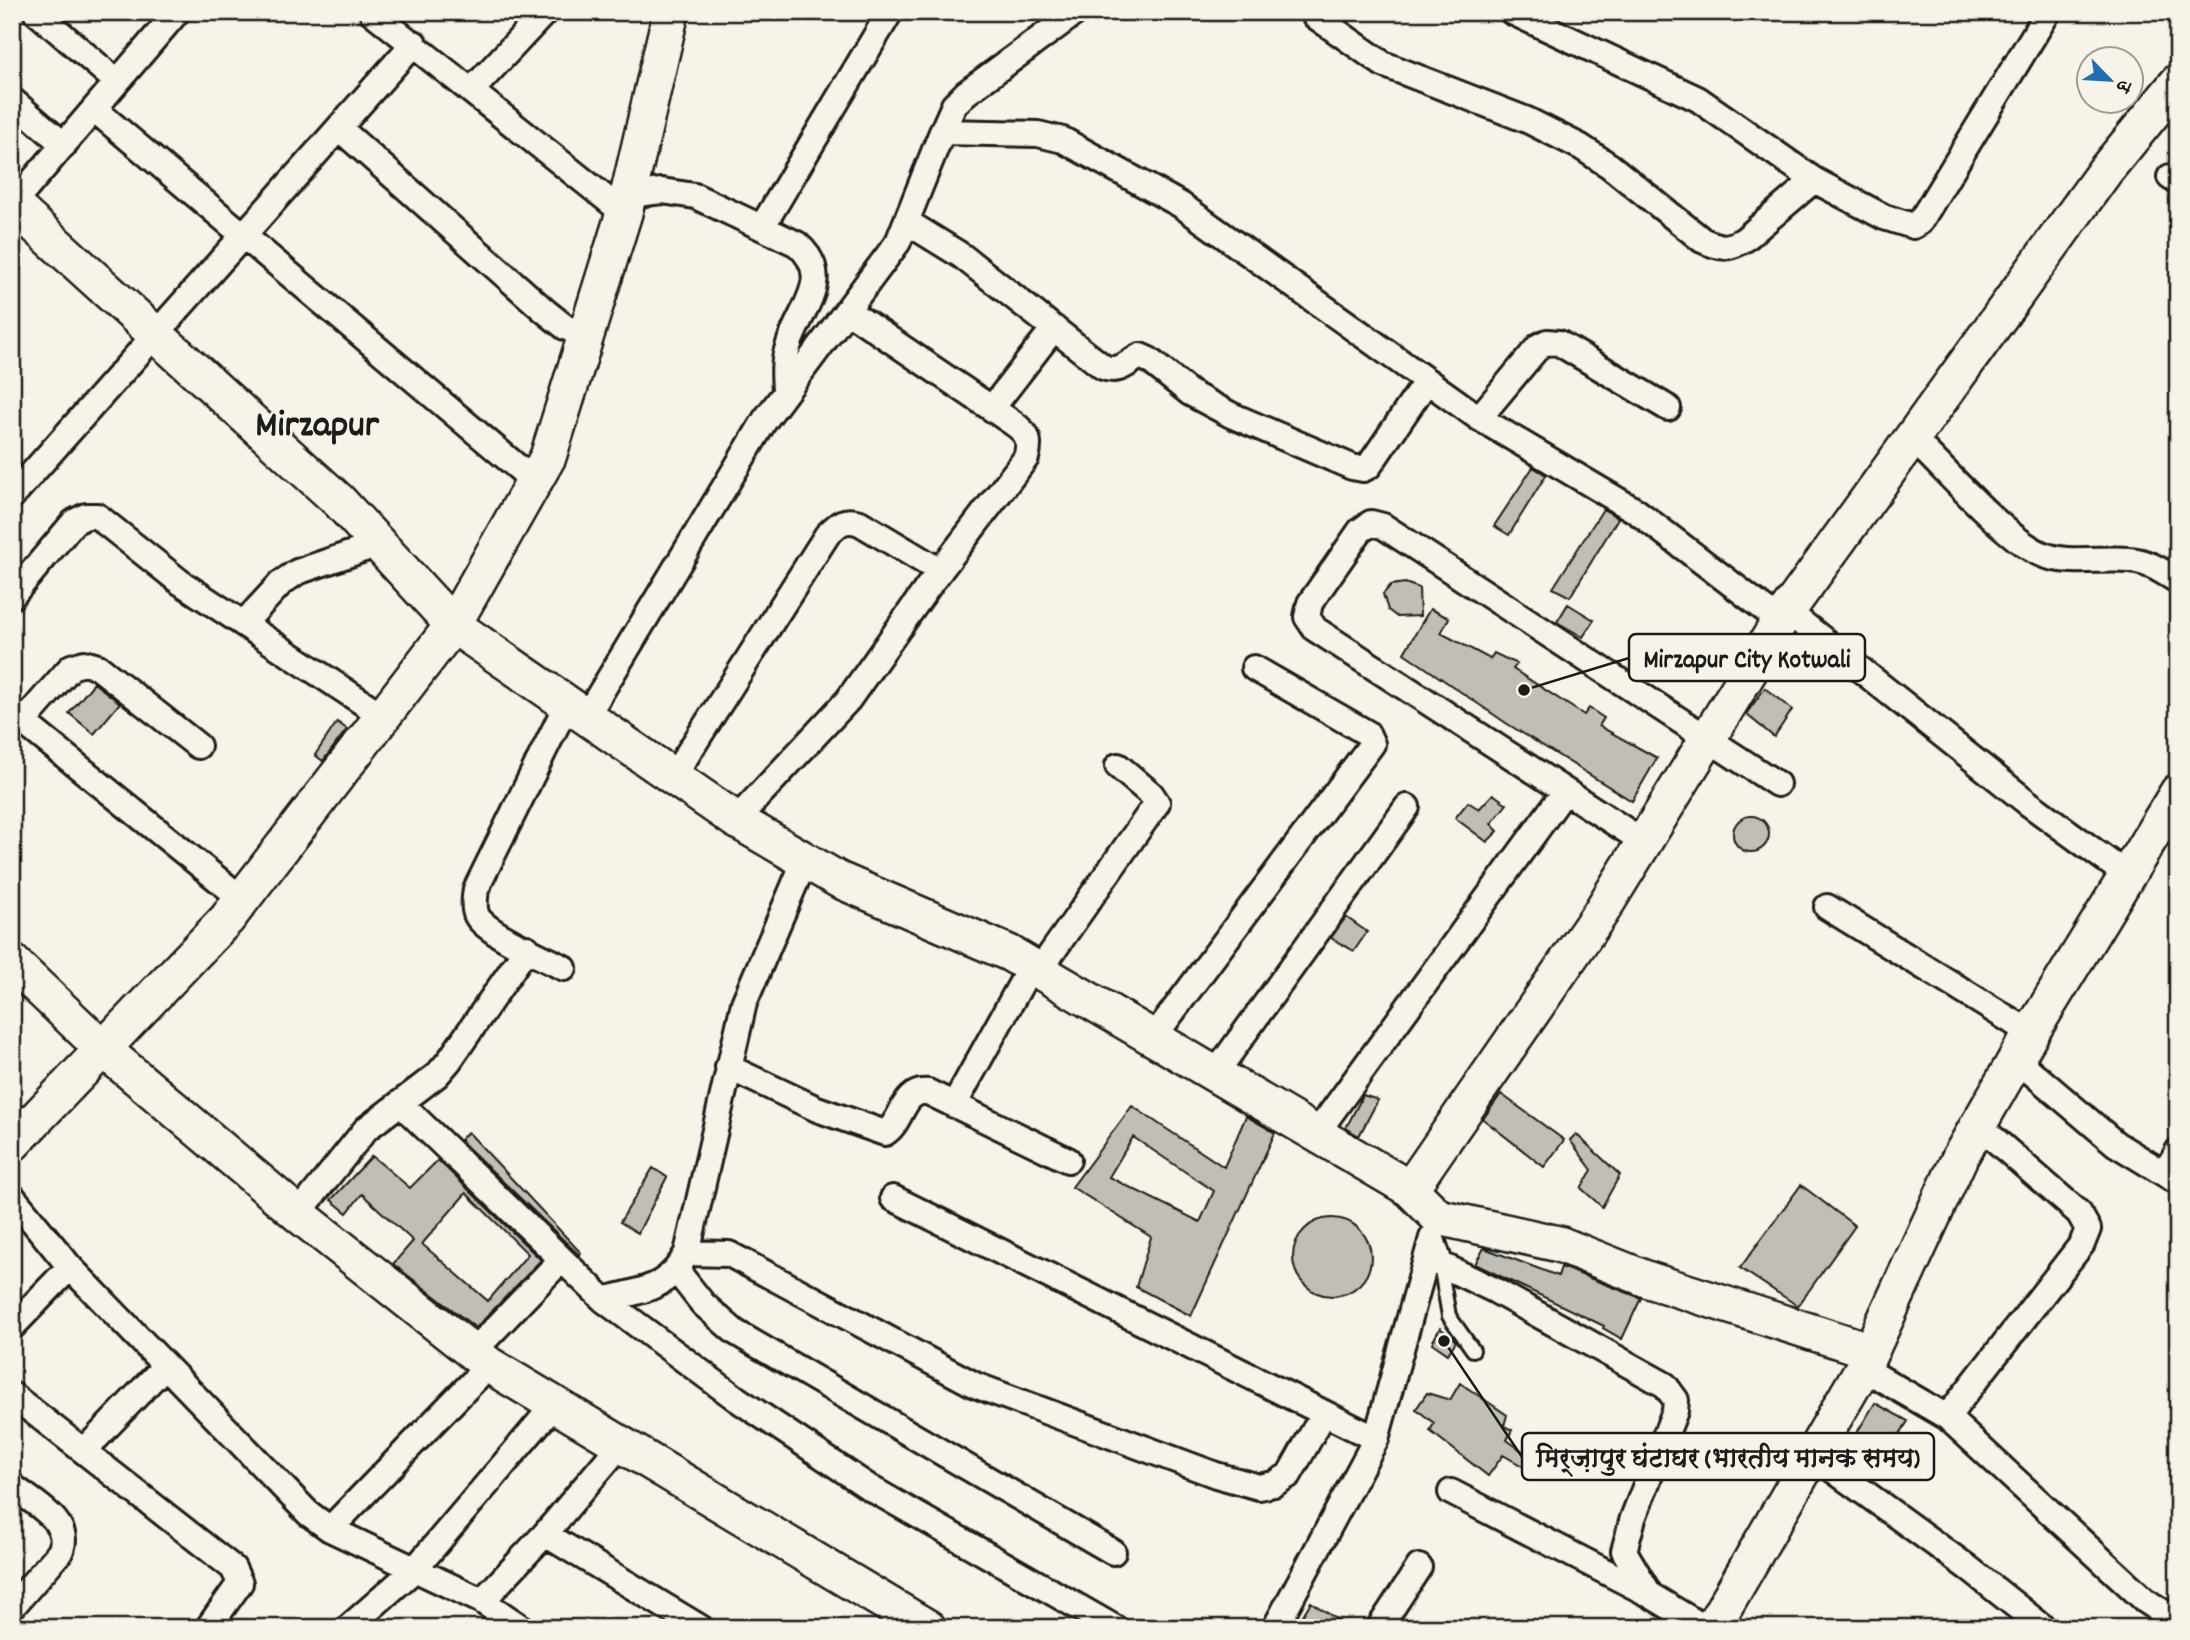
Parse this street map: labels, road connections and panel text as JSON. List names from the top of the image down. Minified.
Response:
{"districts":["Mirzapur"],"places":["Mirzapur City Kotwali","मिर्ज़ापुर घंटाघर (भारतीय मानक समय)"],"north":"bottom right"}
